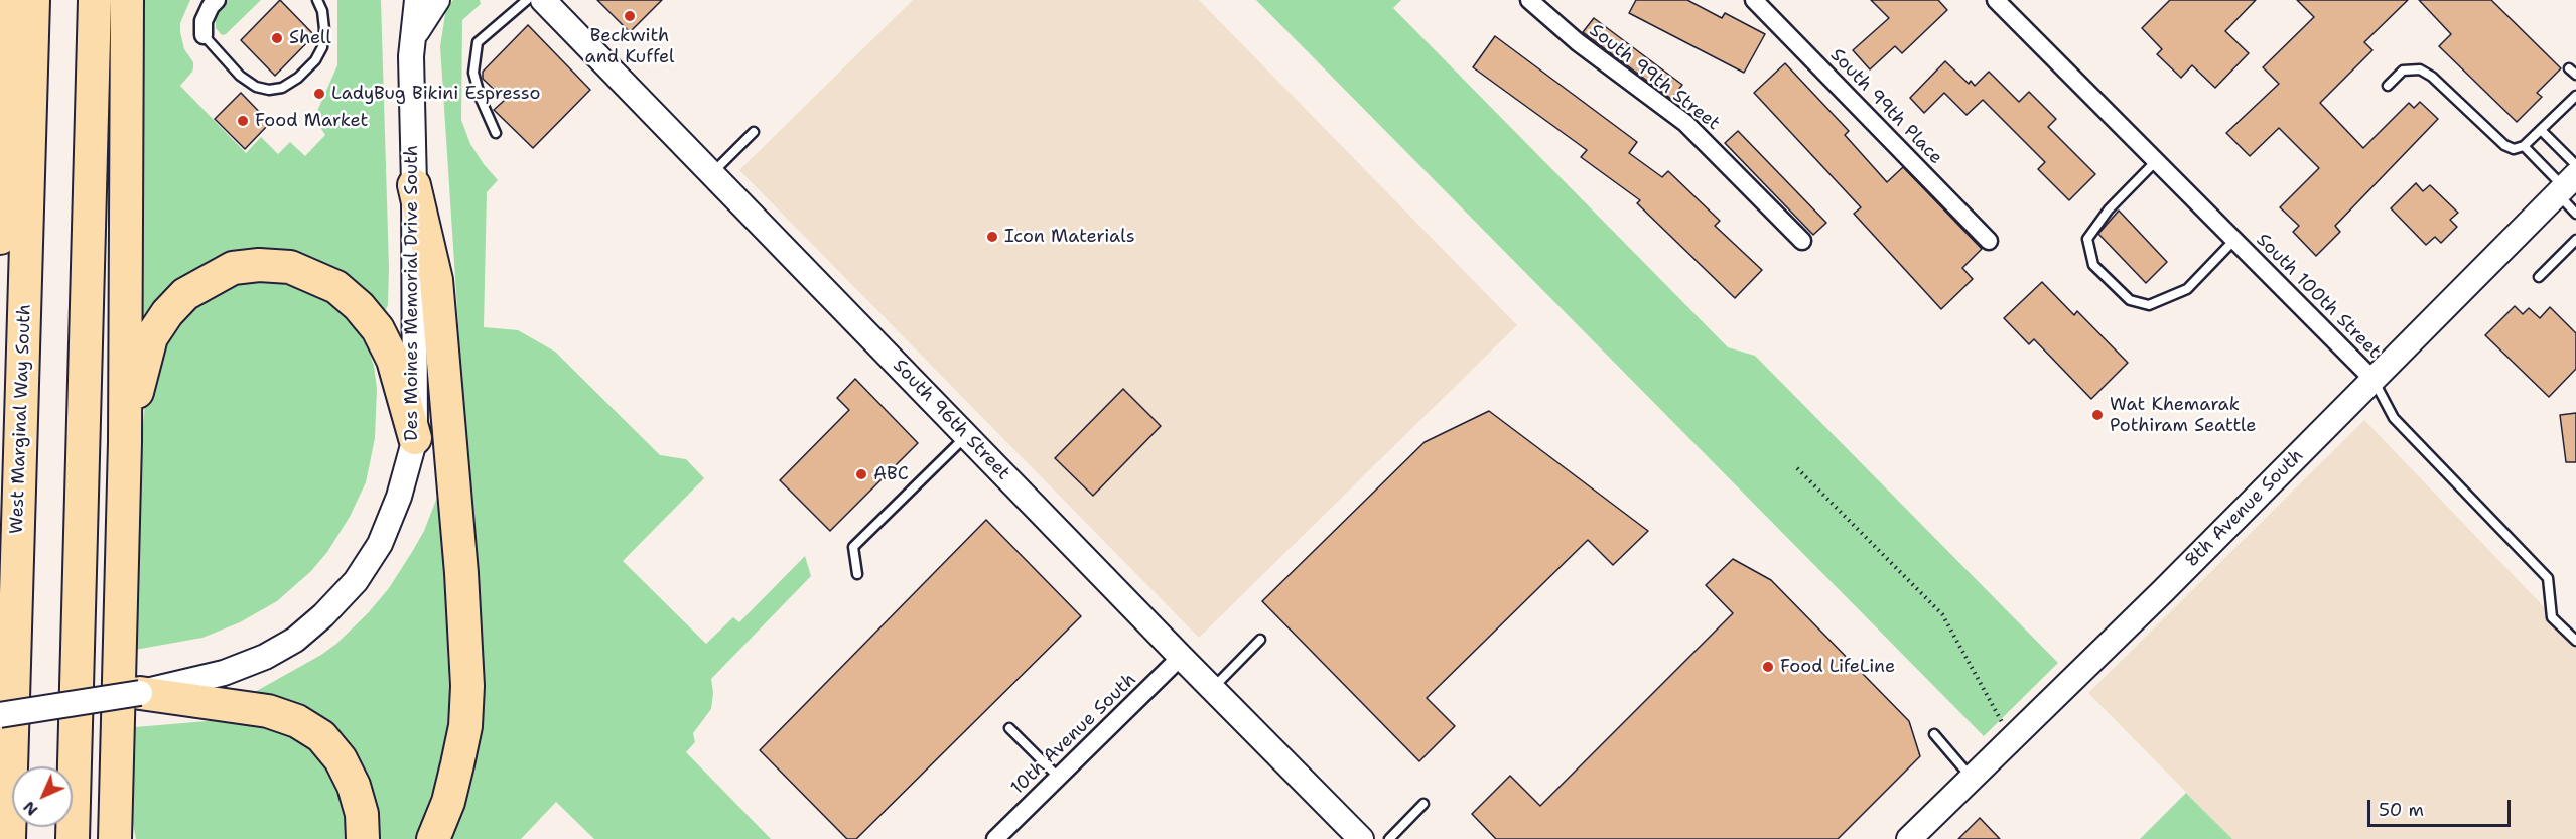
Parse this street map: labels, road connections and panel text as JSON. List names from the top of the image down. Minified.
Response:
{"streets":{"highway":["West Marginal Way South"],"street":["South 99th Street","South 99th Place","Des Moines Memorial Drive South","South 100th Street","South 96th Street","8th Avenue South","10th Avenue South"]},"crossings":[["South 100th Street","8th Avenue South"],["South 96th Street","10th Avenue South"]],"places":["Beckwith and Kuffel","Shell","LadyBug Bikini Espresso","Food Market","Icon Materials","Wat Khemarak Pothiram Seattle","ABC","Food LifeLine"],"scale_bar":"50 m","north":"bottom left"}
